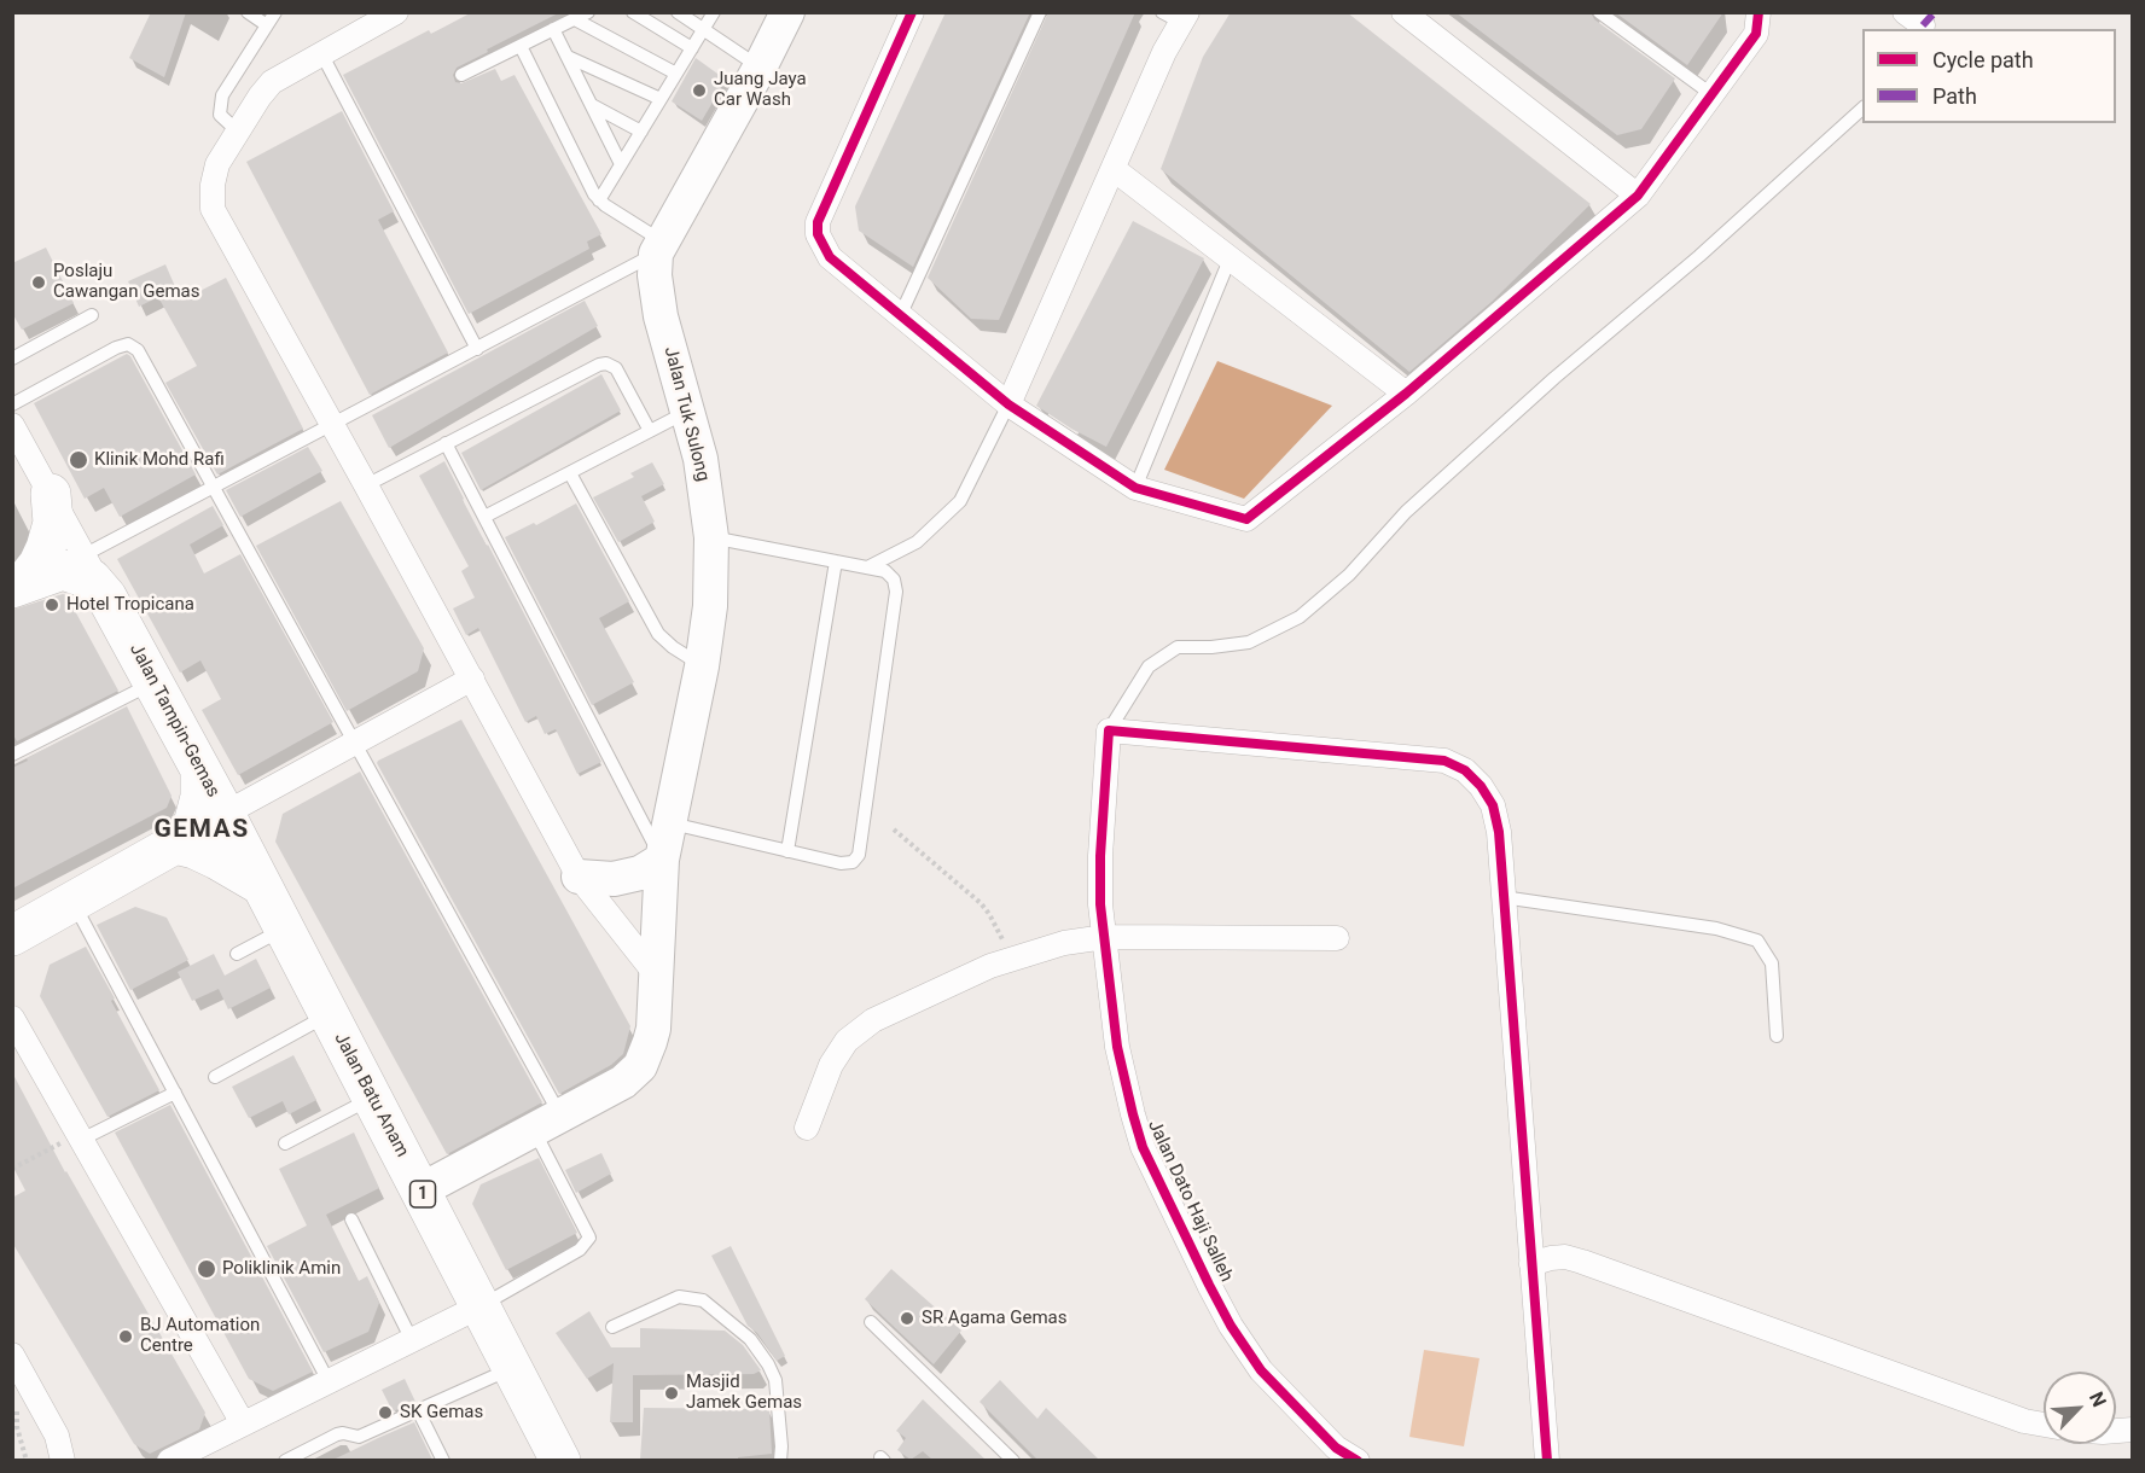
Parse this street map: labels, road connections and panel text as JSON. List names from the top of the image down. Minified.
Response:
{"streets":{"highway":["Jalan Tampin-Gemas","Jalan Batu Anam","1"],"street":["Jalan Tuk Sulong","Jalan Dato Haji Salleh"]},"crossings":[["Jalan Tuk Sulong","Jalan Batu Anam"],["Jalan Tampin-Gemas","Jalan Batu Anam"],["Jalan Tampin-Gemas","1"]],"districts":["GEMAS"],"places":["Juang Jaya Car Wash","Poslaju Cawangan Gemas","Klinik Mohd Rafi","Hotel Tropicana","Poliklinik Amin","SR Agama Gemas","BJ Automation Centre","Masjid Jamek Gemas","SK Gemas"],"legend":["Cycle path","Path"],"north":"top right"}
